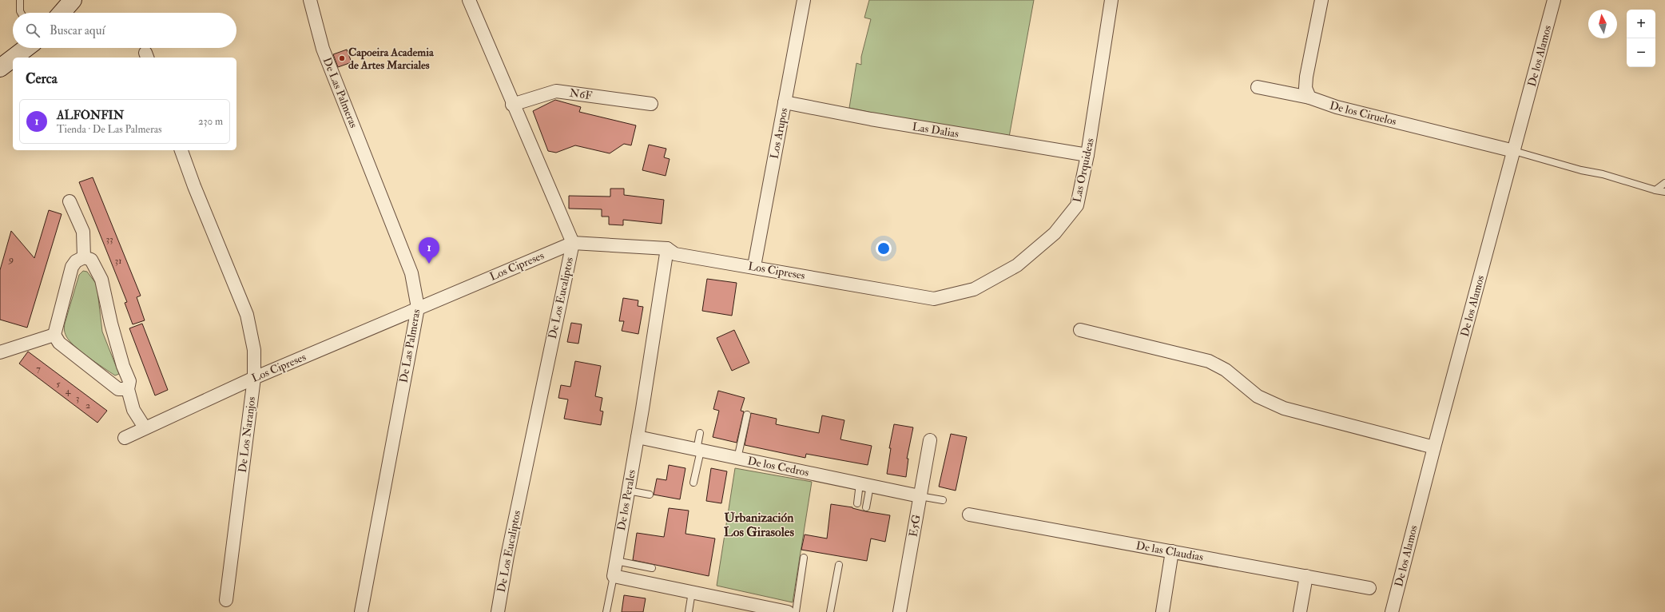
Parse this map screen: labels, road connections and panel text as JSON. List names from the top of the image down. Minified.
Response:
{"streets":{"street":["De los Alamos","De Las Palmeras","N6F","De los Ciruelos","Las Dalias","Los Arupos","Las Orquideas","Los Cipreses","De Los Eucaliptos","De Los Naranjos","De los Cedros","De los Perales","E5G","De las Claudias"]},"crossings":[["De los Alamos","De los Ciruelos"],["De Las Palmeras","Los Cipreses"],["N6F","De Los Eucaliptos"],["Las Dalias","Los Arupos"],["Las Dalias","Las Orquideas"],["Los Arupos","Los Cipreses"],["Las Orquideas","Los Cipreses"],["Los Cipreses","De Los Eucaliptos"],["Los Cipreses","De Los Naranjos"],["Los Cipreses","De los Perales"],["De los Cedros","De los Perales"],["De los Cedros","E5G"]],"districts":["Urbanización Los Girasoles"],"places":["Capoeira Academia de Artes Marciales"],"house_numbers":["33","9","31","7","5","4","3","2"],"north":"top","page":{"map_buttons":["+","−"],"search":"Buscar aquí","heading":"Cerca","list":[{"mark":"1","name":"ALFONFIN","note":"Tienda · De Las Palmeras","value":"230 m"}],"pins":"1"}}
